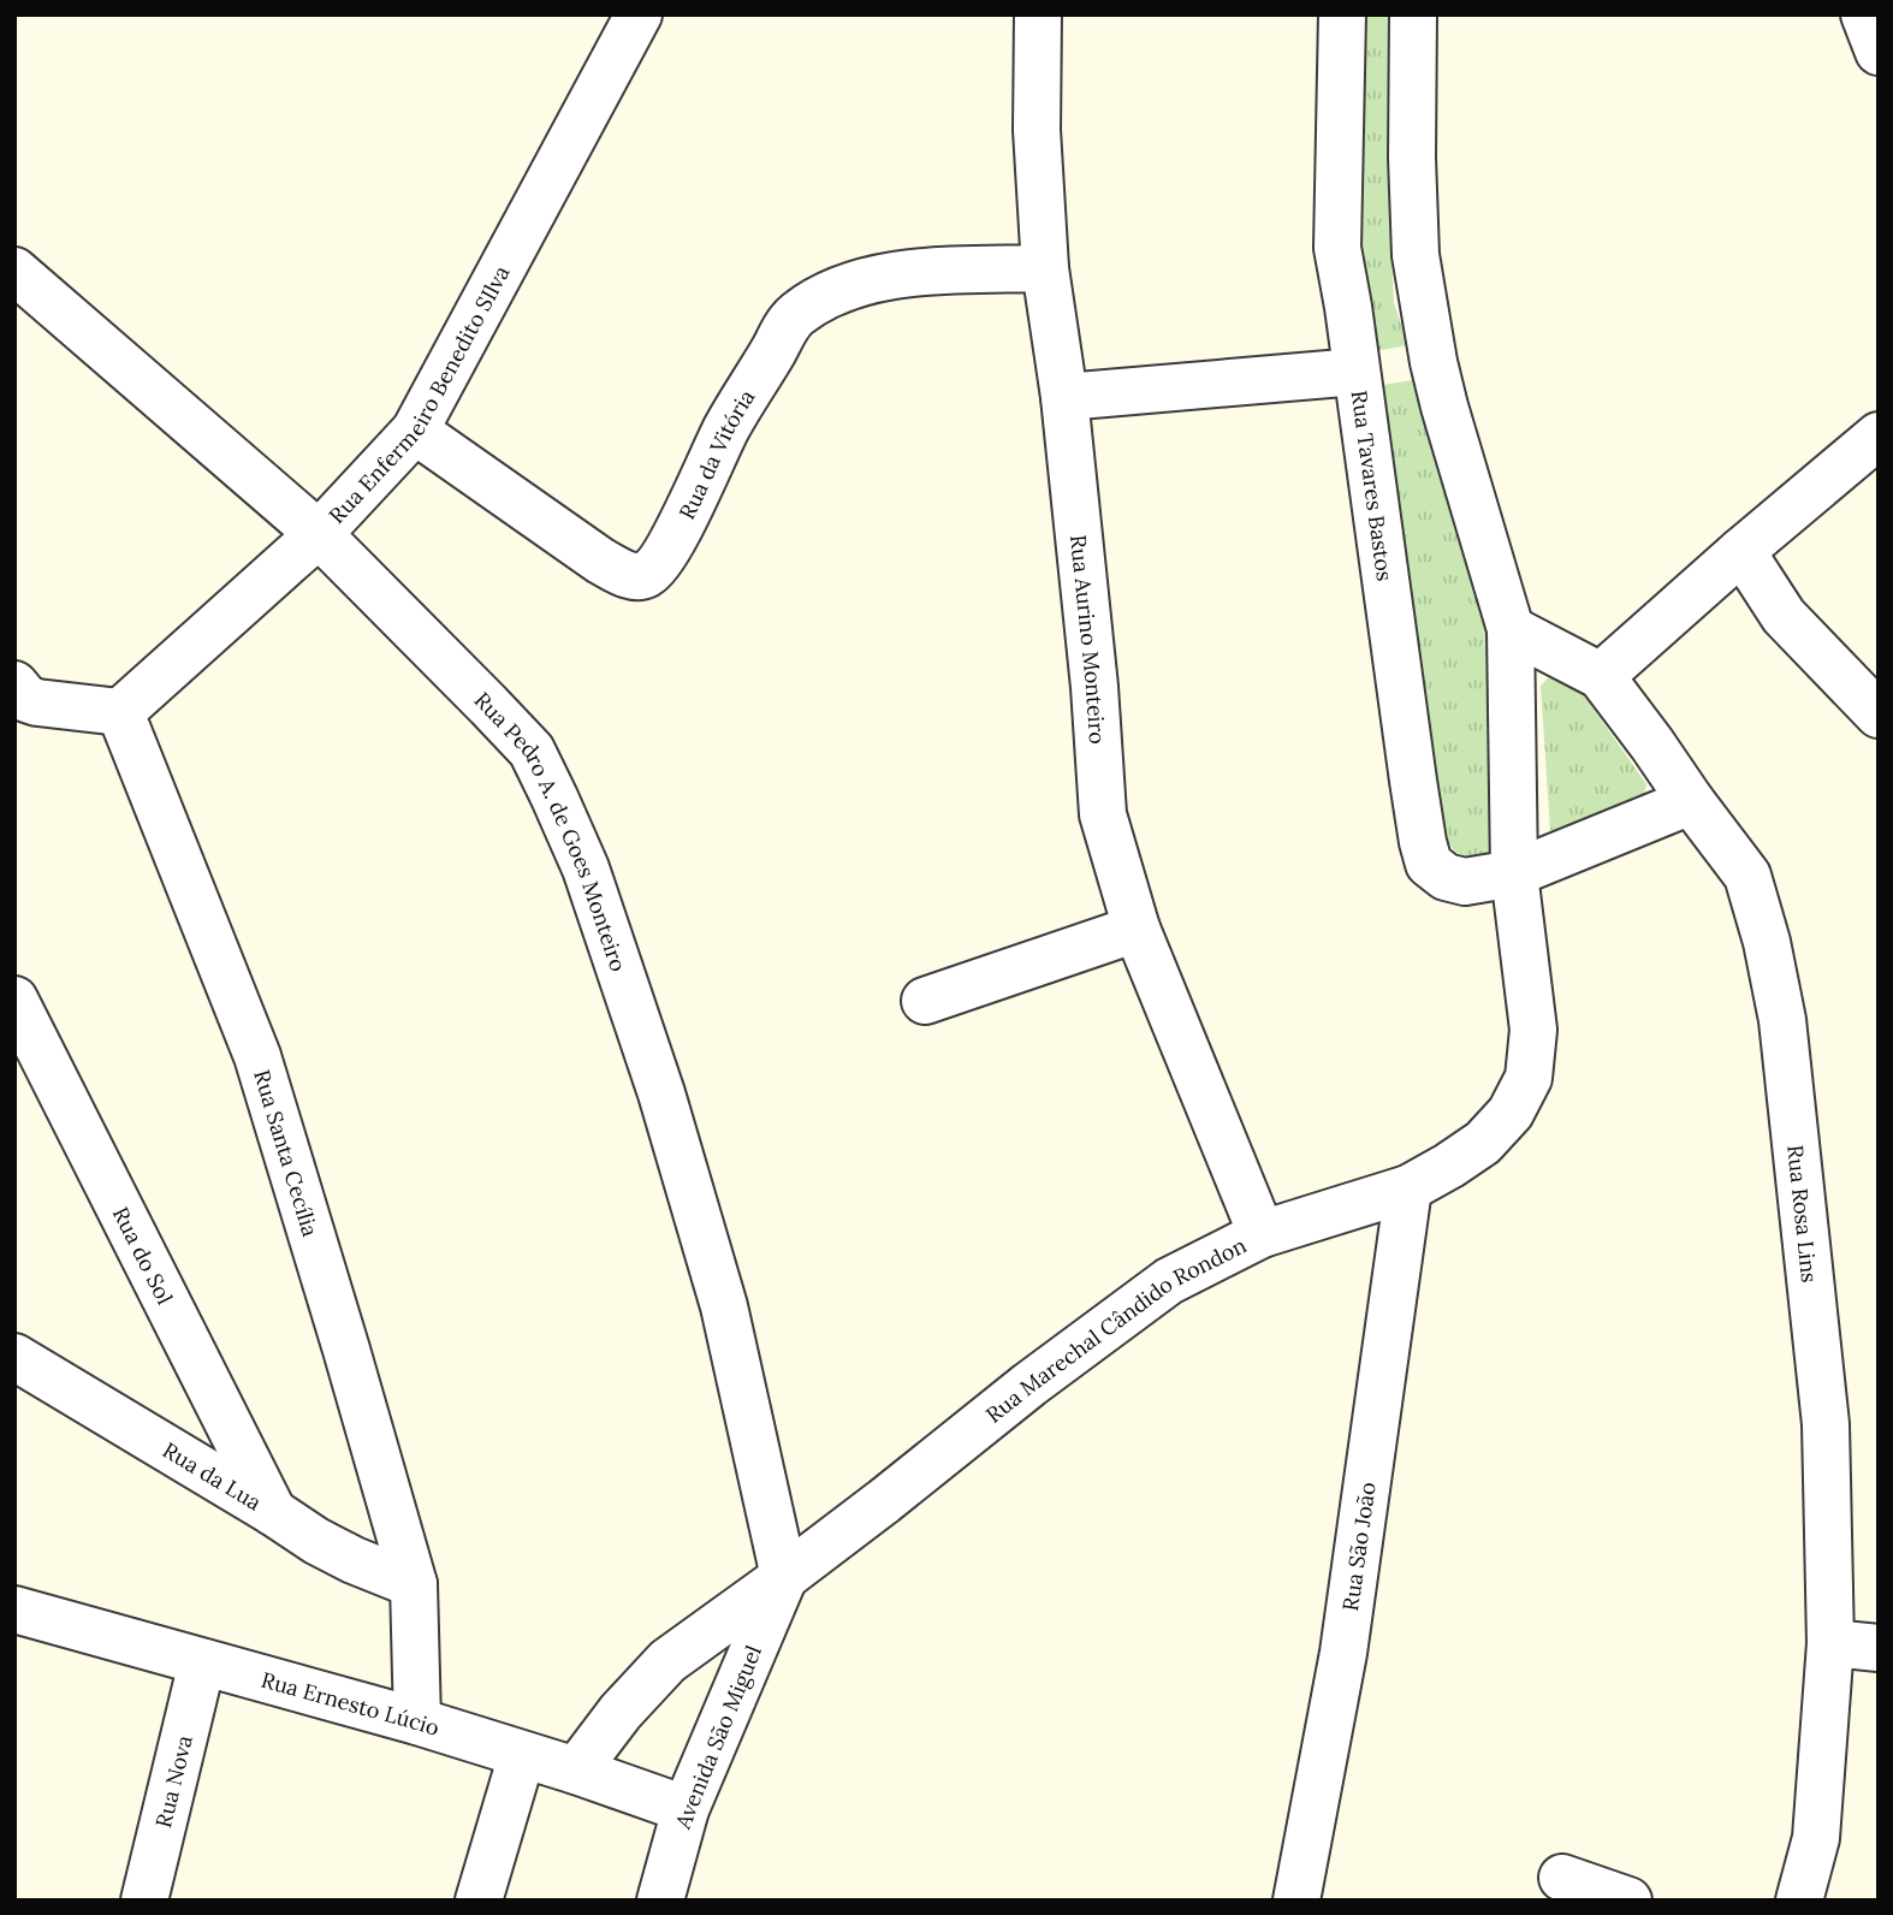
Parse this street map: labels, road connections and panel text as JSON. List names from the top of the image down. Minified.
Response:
{"streets":{"street":["Rua Enfermeiro Benedito SIlva","Rua da Vitória","Rua Tavares Bastos","Rua Aurino Monteiro","Rua Pedro A. de Goes Monteiro","Rua Santa Cecília","Rua Rosa Lins","Rua do Sol","Rua Marechal Cândido Rondon","Rua da Lua","Rua São João","Rua Ernesto Lúcio","Avenida São Miguel","Rua Nova"]},"crossings":[["Rua Enfermeiro Benedito SIlva","Rua da Vitória"],["Rua Enfermeiro Benedito SIlva","Rua Pedro A. de Goes Monteiro"],["Rua Enfermeiro Benedito SIlva","Rua Santa Cecília"],["Rua da Vitória","Rua Aurino Monteiro"],["Rua Tavares Bastos","Rua Rosa Lins"],["Rua Tavares Bastos","Rua Marechal Cândido Rondon"],["Rua Aurino Monteiro","Rua Marechal Cândido Rondon"],["Rua Pedro A. de Goes Monteiro","Rua Marechal Cândido Rondon"],["Rua Pedro A. de Goes Monteiro","Avenida São Miguel"],["Rua Santa Cecília","Rua da Lua"],["Rua Santa Cecília","Rua Ernesto Lúcio"],["Rua do Sol","Rua da Lua"],["Rua Marechal Cândido Rondon","Rua São João"],["Rua Marechal Cândido Rondon","Rua Ernesto Lúcio"],["Rua Marechal Cândido Rondon","Avenida São Miguel"],["Rua Ernesto Lúcio","Avenida São Miguel"],["Rua Ernesto Lúcio","Rua Nova"]]}
